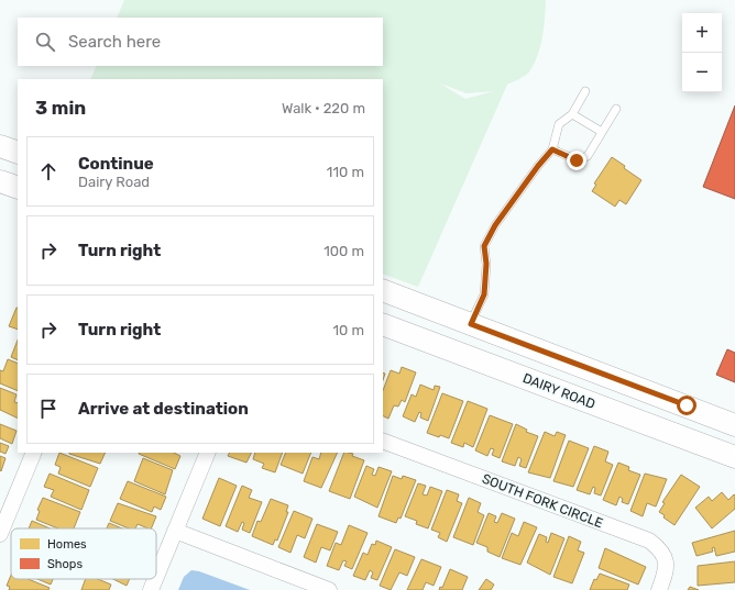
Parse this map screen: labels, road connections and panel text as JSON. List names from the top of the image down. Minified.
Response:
{"streets":{"street":["DAIRY ROAD","SOUTH FORK CIRCLE"]},"legend":["Homes","Shops"],"page":{"map_buttons":["+","−"],"search":"Search here","heading":["3 min","Walk · 220 m"],"list":[["Continue","Dairy Road","110 m"],["Turn right","100 m"],["Turn right","10 m"],"Arrive at destination"]}}
